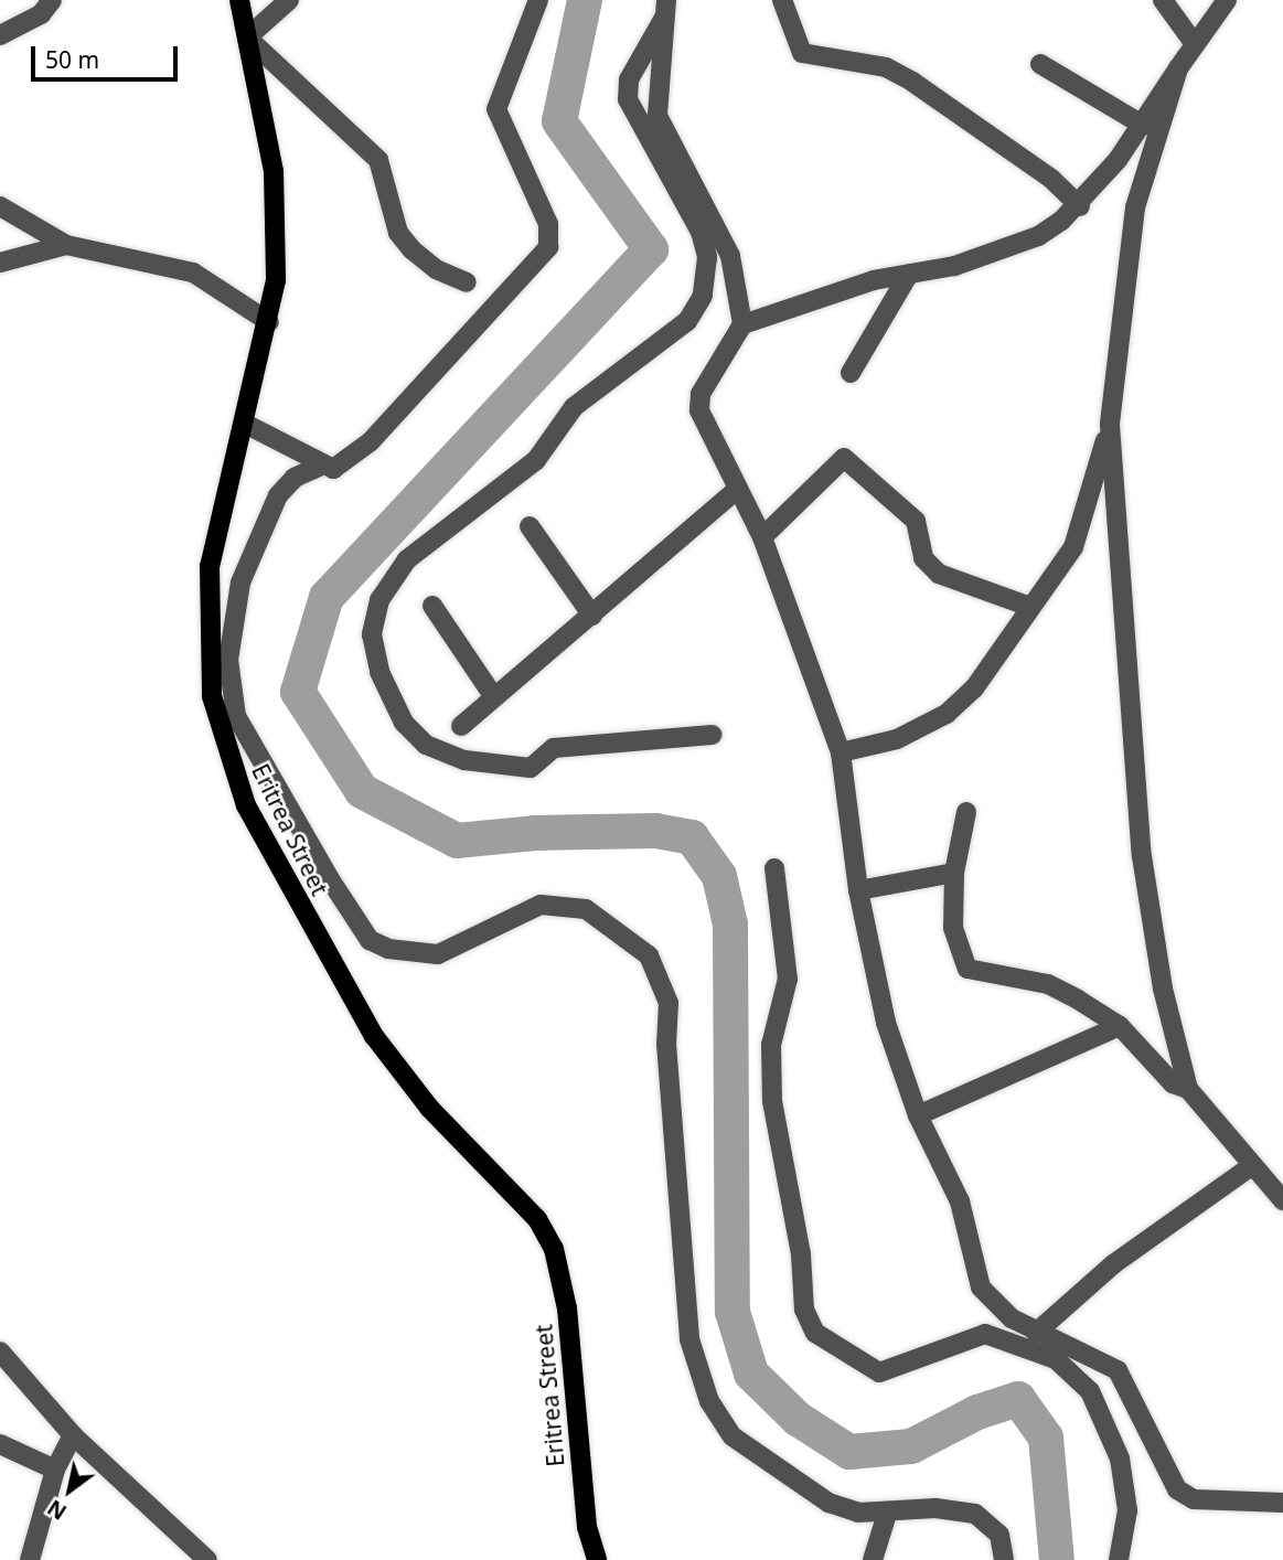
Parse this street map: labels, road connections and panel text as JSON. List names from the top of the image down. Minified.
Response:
{"streets":{"main road":["Eritrea Street"]},"scale_bar":"50 m","north":"bottom left"}
